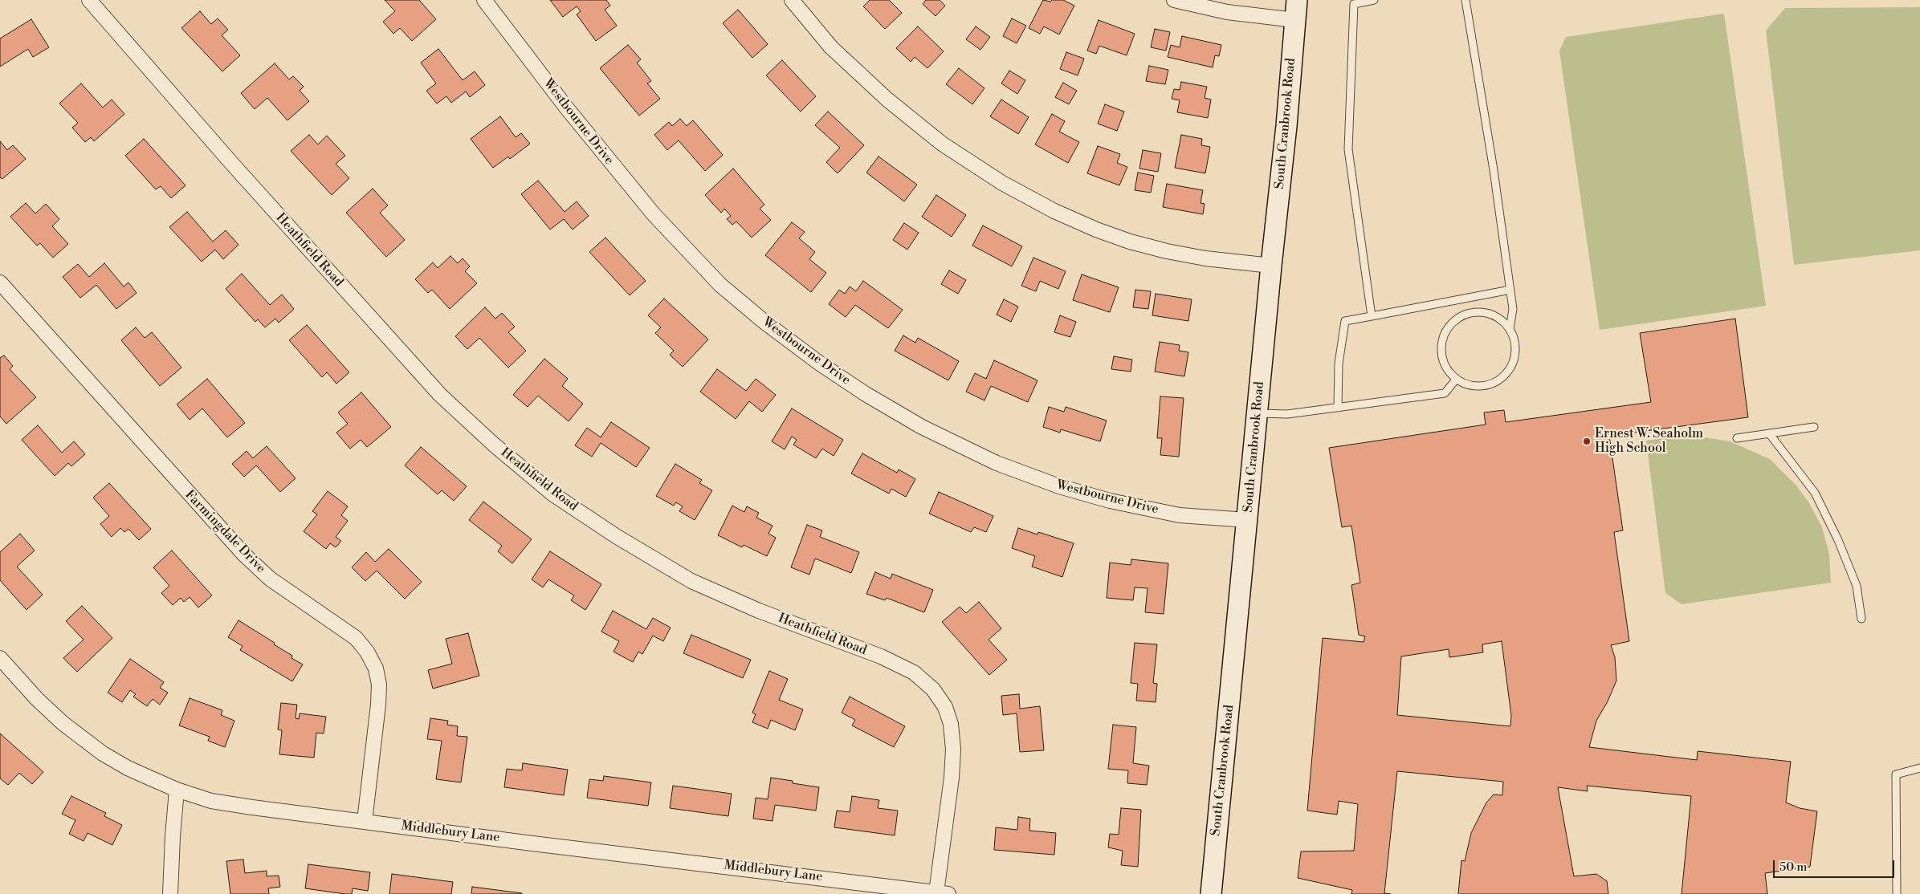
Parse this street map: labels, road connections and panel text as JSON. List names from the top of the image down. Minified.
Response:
{"streets":{"street":["Westbourne Drive","South Cranbrook Road","Heathfield Road","Farmingdale Drive","Middlebury Lane"]},"crossings":[["Westbourne Drive","South Cranbrook Road"],["Heathfield Road","Middlebury Lane"],["Farmingdale Drive","Middlebury Lane"]],"places":["Ernest W. Seaholm High School"],"scale_bar":"50 m"}
